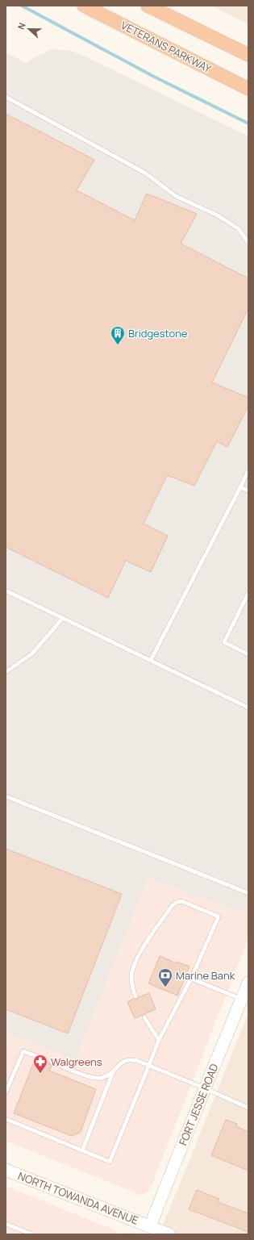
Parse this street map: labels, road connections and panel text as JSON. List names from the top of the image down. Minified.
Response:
{"streets":{"highway":["VETERANS PARKWAY"],"main road":["FORT JESSE ROAD","NORTH TOWANDA AVENUE"]},"crossings":[["FORT JESSE ROAD","NORTH TOWANDA AVENUE"]],"places":{"building":["Bridgestone"],"bank":["Marine Bank"],"pharmacy":["Walgreens"]},"north":"left"}
